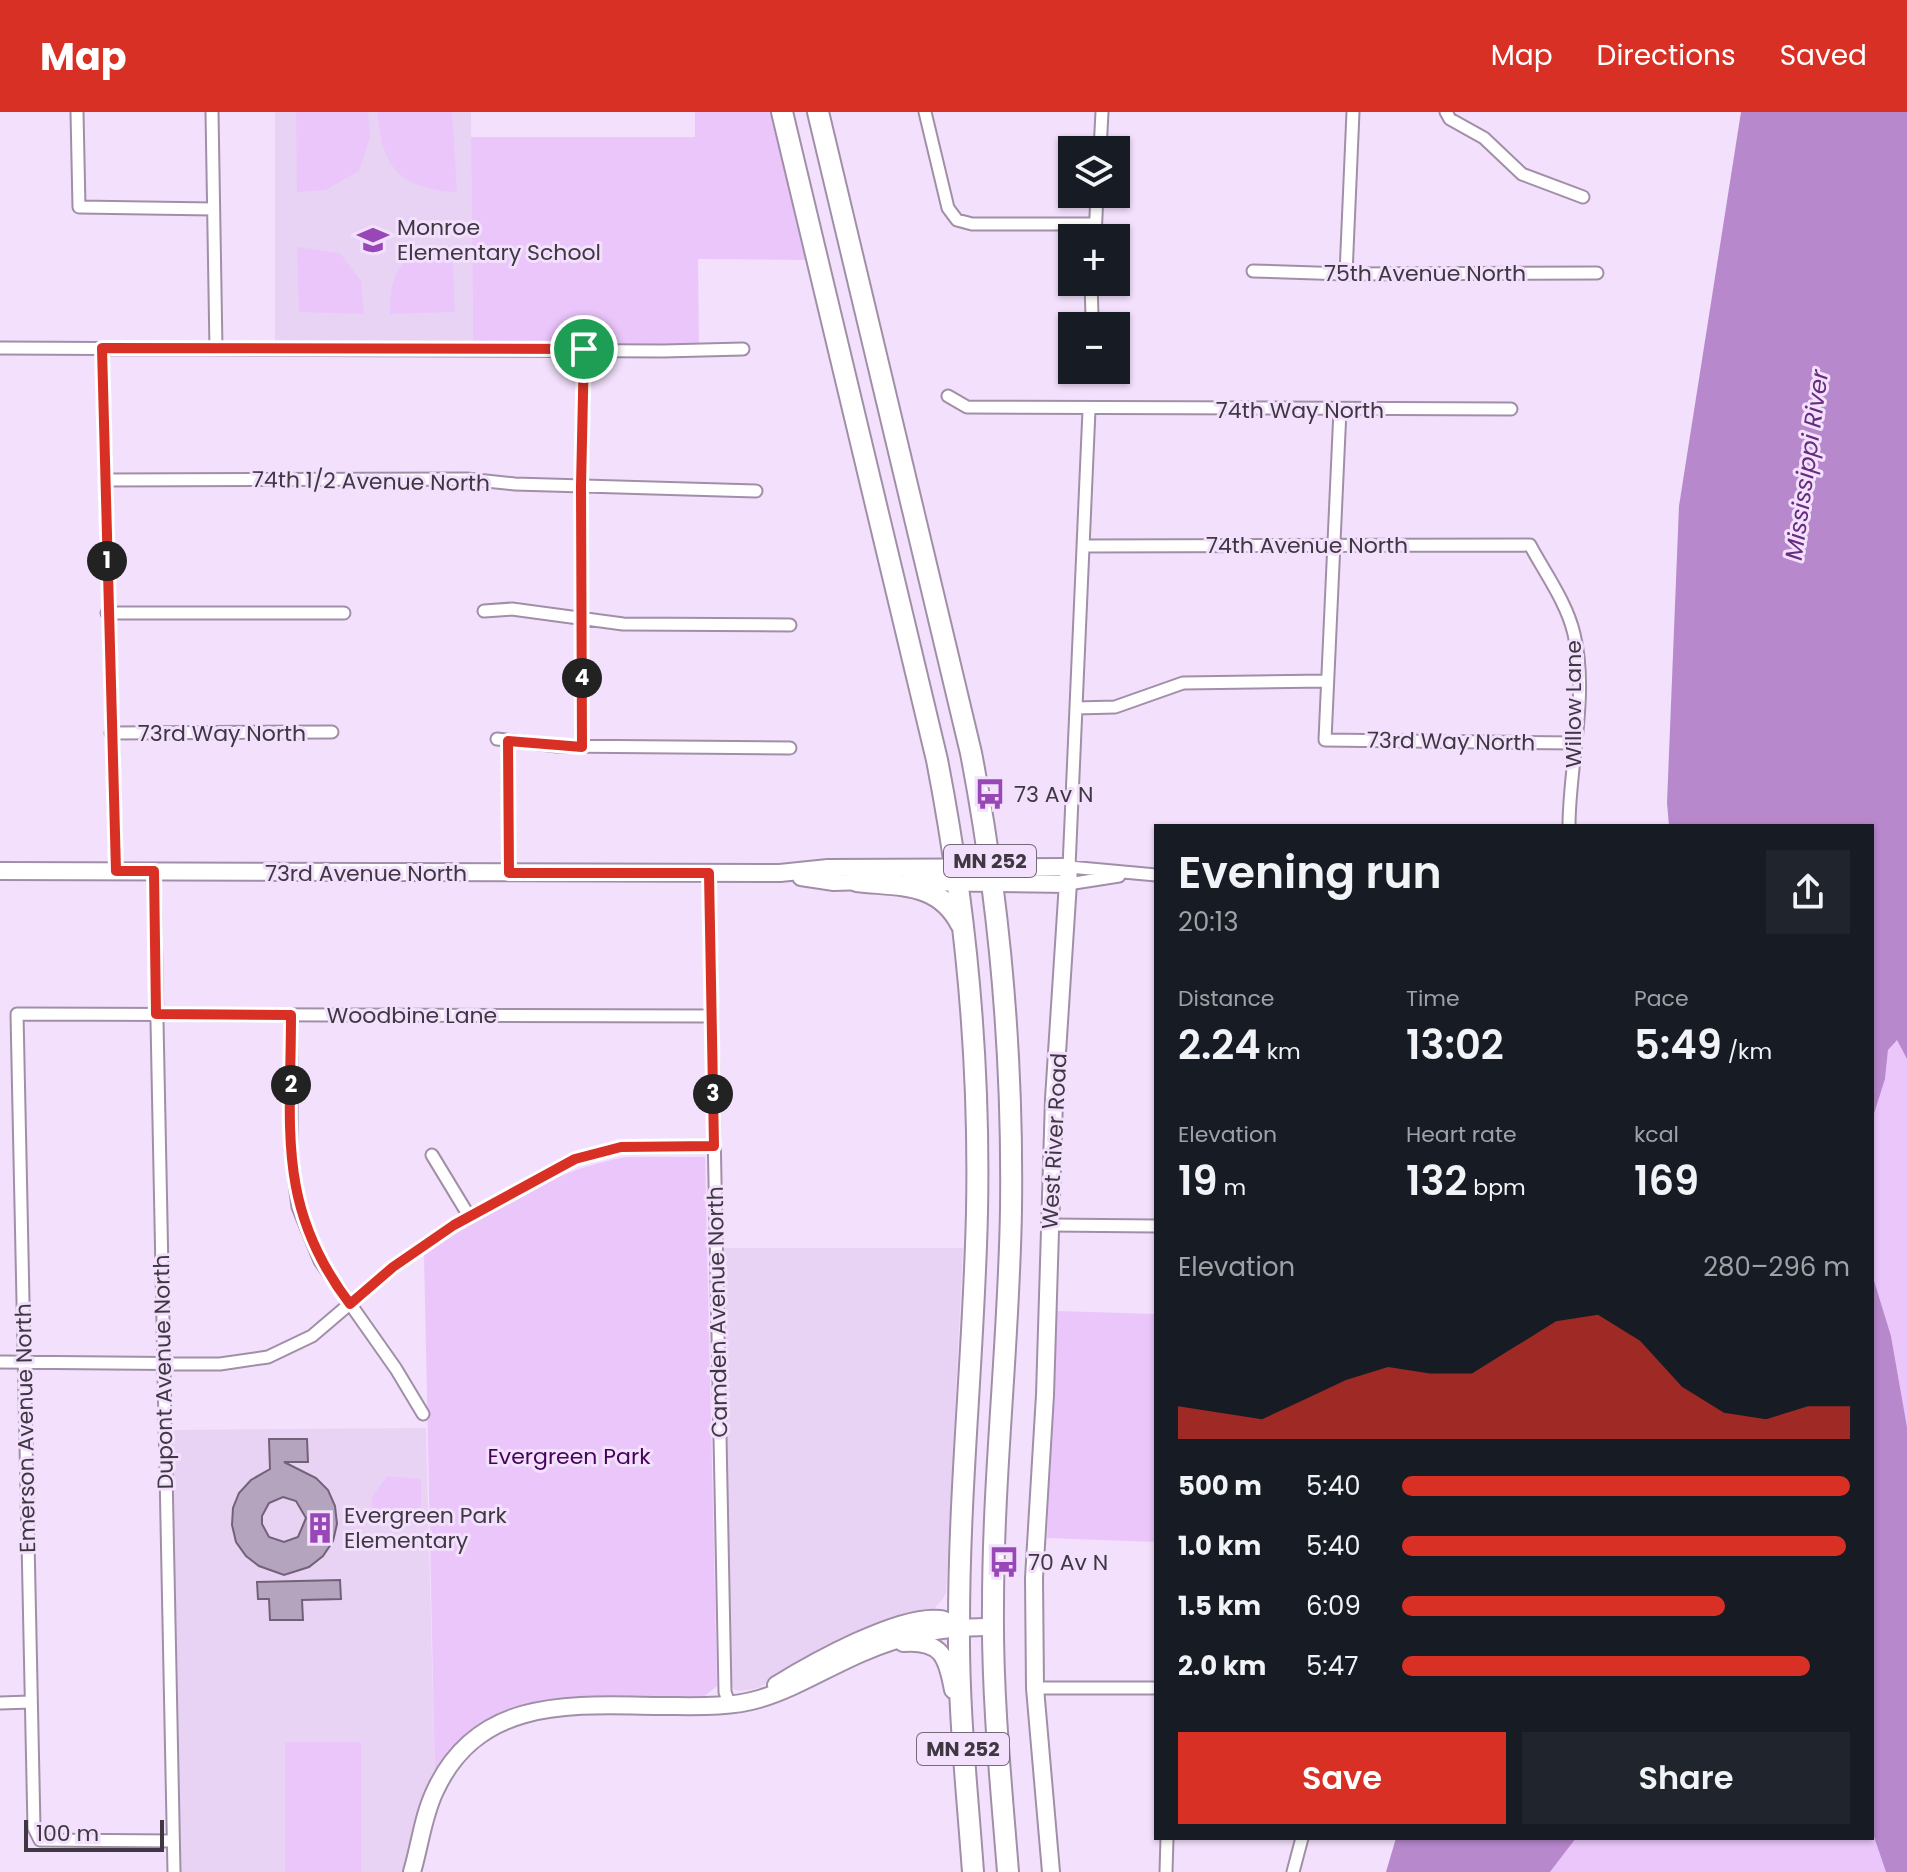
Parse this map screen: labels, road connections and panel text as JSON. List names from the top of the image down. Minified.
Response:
{"streets":{"highway":["MN 252"],"street":["75th Avenue North","74th Way North","74th 1/2 Avenue North","74th Avenue North","Willow Lane","73rd Way North","73rd Avenue North","Woodbine Lane","West River Road","Camden Avenue North","Dupont Avenue North","Emerson Avenue North"]},"crossings":[["74th Way North","West River Road"],["74th Avenue North","Willow Lane"],["74th Avenue North","West River Road"],["Willow Lane","73rd Way North"],["MN 252","73rd Avenue North"],["73rd Avenue North","West River Road"],["73rd Avenue North","Camden Avenue North"],["73rd Avenue North","Dupont Avenue North"],["Woodbine Lane","Camden Avenue North"],["Woodbine Lane","Dupont Avenue North"],["Woodbine Lane","Emerson Avenue North"],["Dupont Avenue North","Emerson Avenue North"]],"water":["Mississippi River"],"parks":["Evergreen Park"],"places":{"school or university":["Monroe Elementary School"],"bus stop":["73 Av N","70 Av N"],"building":["Evergreen Park Elementary"]},"scale_bar":"100 m","page":{"header":"Map","nav":["Map","Directions","Saved"],"map_buttons":["+","−"],"pins":["1","4","2","3"],"heading":["Evening run","20:13"],"stats":[["Distance","2.24 km"],["Time","13:02"],["Pace","5:49 /km"],["Elevation","19 m"],["Heart rate","132 bpm"],["kcal","169"]],"chart":["Elevation","280–296 m"],"list":[{"name":"500 m","note":"5:40"},{"name":"1.0 km","note":"5:40"},{"name":"1.5 km","note":"6:09"},{"name":"2.0 km","note":"5:47"}],"buttons":["Save","Share"],"scale":"100 m"}}
